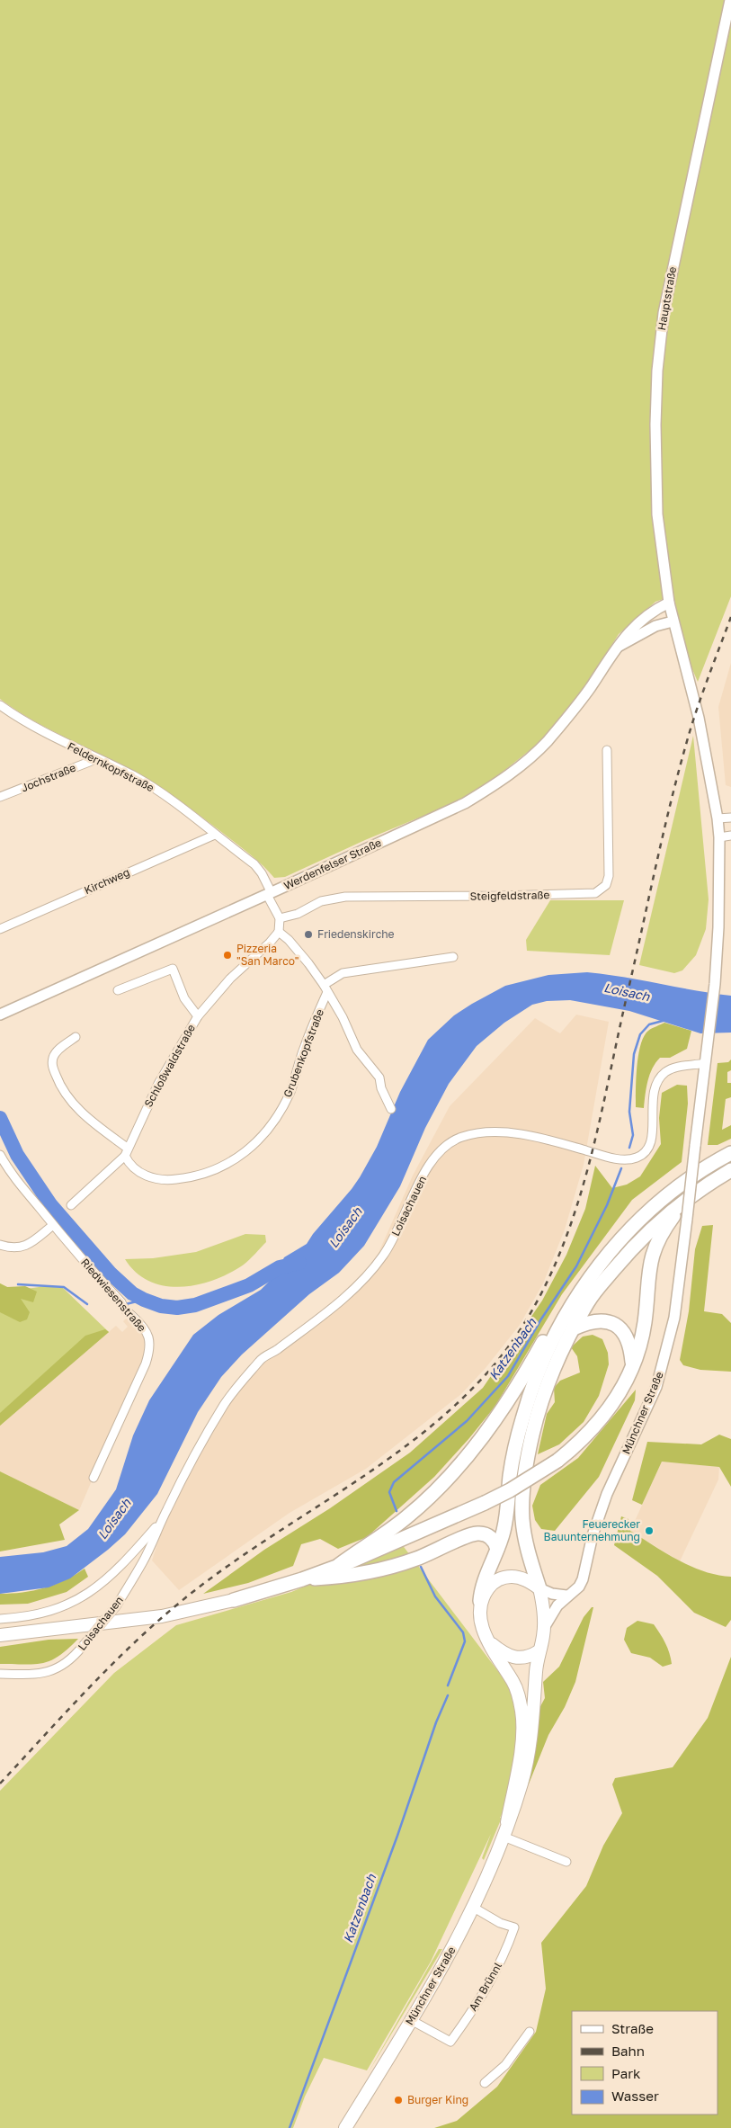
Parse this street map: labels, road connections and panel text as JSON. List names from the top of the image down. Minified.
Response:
{"streets":{"main road":["Münchner Straße"],"street":["Hauptstraße","Feldernkopfstraße","Jochstraße","Werdenfelser Straße","Kirchweg","Steigfeldstraße","Grubenkopfstraße","Schloßwaldstraße","Loisachauen","Riedwiesenstraße","Am Brünnl"]},"crossings":[["Hauptstraße","Werdenfelser Straße"],["Hauptstraße","Münchner Straße"],["Feldernkopfstraße","Jochstraße"],["Feldernkopfstraße","Werdenfelser Straße"],["Feldernkopfstraße","Kirchweg"],["Feldernkopfstraße","Steigfeldstraße"],["Grubenkopfstraße","Schloßwaldstraße"],["Loisachauen","Münchner Straße"],["Münchner Straße","Am Brünnl"]],"water":["Loisach","Katzenbach"],"places":["Friedenskirche","Pizzeria \"San Marco\"","Feuerecker Bauunternehmung","Burger King"],"legend":["Straße","Bahn","Park","Wasser"]}
